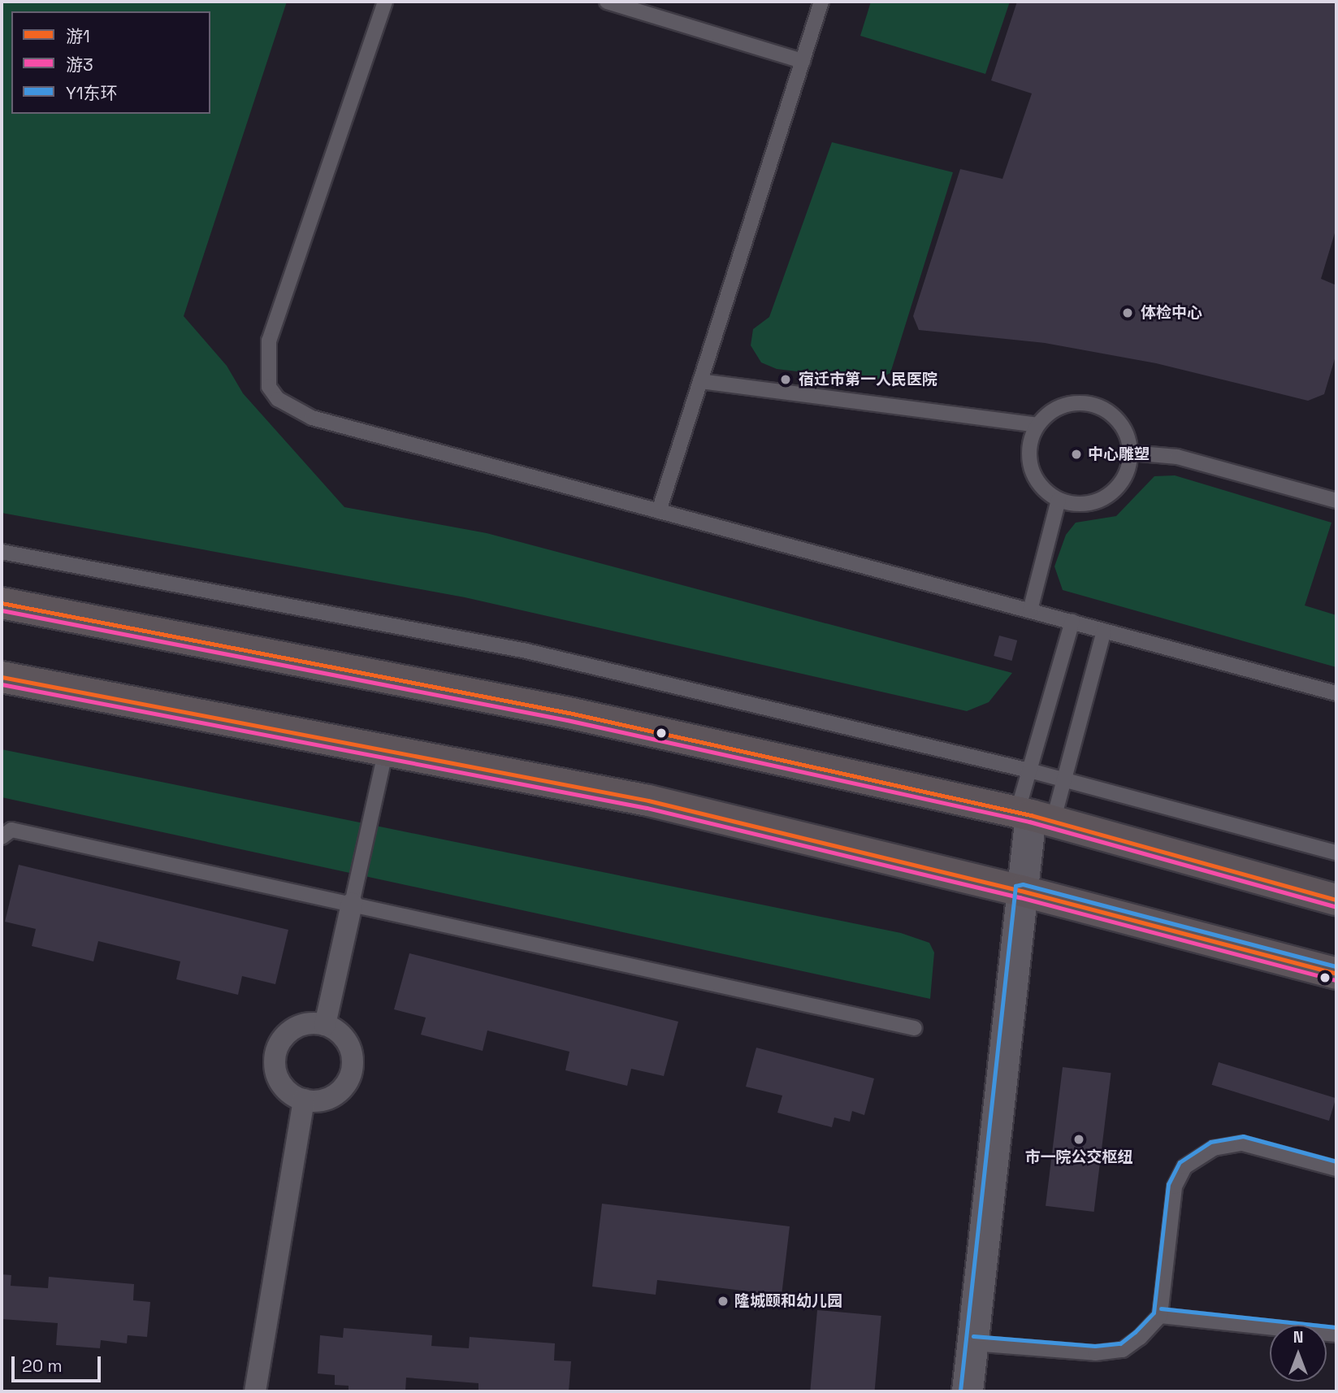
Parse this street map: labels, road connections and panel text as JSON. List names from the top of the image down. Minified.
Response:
{"places":["体检中心","宿迁市第一人民医院","中心雕塑","市一院公交枢纽","隆城颐和幼儿园"],"lines":["transit line 游1","transit line 游3","transit line Y1东环"],"legend":["游1","游3","Y1东环"],"scale_bar":"20 m","north":"top"}
